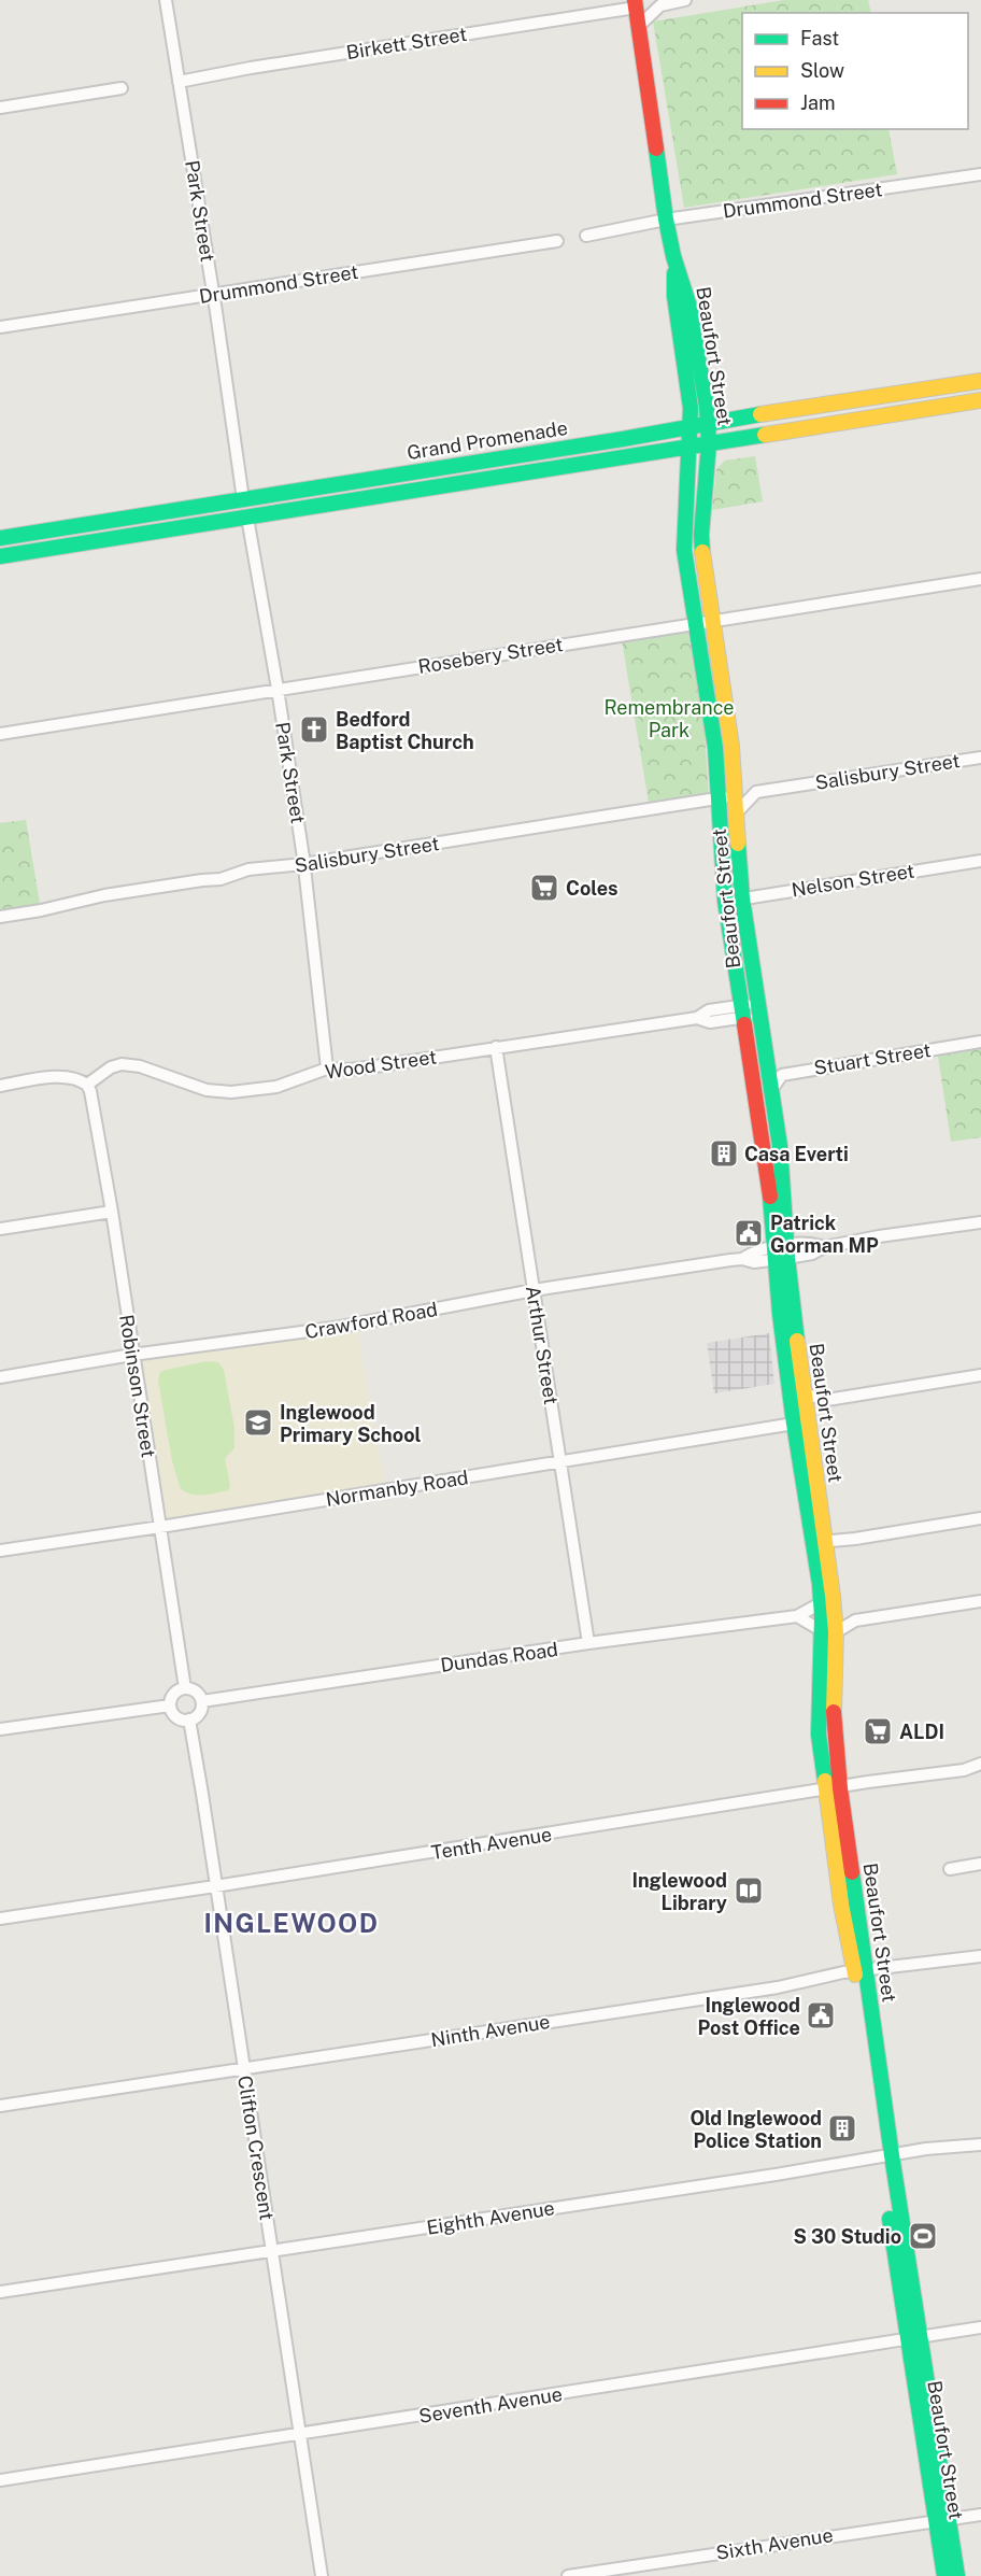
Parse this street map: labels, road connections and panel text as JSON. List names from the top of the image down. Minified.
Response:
{"streets":{"main road":["Beaufort Street","Grand Promenade"],"street":["Birkett Street","Drummond Street","Park Street","Rosebery Street","Salisbury Street","Nelson Street","Stuart Street","Wood Street","Crawford Road","Arthur Street","Robinson Street","Normanby Road","Dundas Road","Tenth Avenue","Ninth Avenue","Clifton Crescent","Eighth Avenue","Seventh Avenue","Sixth Avenue"]},"crossings":[["Birkett Street","Park Street"],["Birkett Street","Beaufort Street"],["Drummond Street","Park Street"],["Drummond Street","Beaufort Street"],["Park Street","Grand Promenade"],["Park Street","Rosebery Street"],["Park Street","Salisbury Street"],["Park Street","Wood Street"],["Beaufort Street","Grand Promenade"],["Beaufort Street","Rosebery Street"],["Beaufort Street","Salisbury Street"],["Beaufort Street","Nelson Street"],["Beaufort Street","Stuart Street"],["Beaufort Street","Wood Street"],["Beaufort Street","Crawford Road"],["Beaufort Street","Normanby Road"],["Beaufort Street","Dundas Road"],["Beaufort Street","Tenth Avenue"],["Beaufort Street","Ninth Avenue"],["Beaufort Street","Eighth Avenue"],["Beaufort Street","Seventh Avenue"],["Beaufort Street","Sixth Avenue"],["Wood Street","Arthur Street"],["Wood Street","Robinson Street"],["Crawford Road","Arthur Street"],["Crawford Road","Robinson Street"],["Arthur Street","Normanby Road"],["Arthur Street","Dundas Road"],["Robinson Street","Normanby Road"],["Robinson Street","Dundas Road"],["Robinson Street","Clifton Crescent"],["Dundas Road","Clifton Crescent"],["Tenth Avenue","Clifton Crescent"],["Ninth Avenue","Clifton Crescent"],["Clifton Crescent","Eighth Avenue"],["Clifton Crescent","Seventh Avenue"]],"districts":["INGLEWOOD"],"parks":["Remembrance Park"],"places":{"church":["Bedford Baptist Church"],"supermarket":["Coles","ALDI"],"building":["Casa Everti","Old Inglewood Police Station"],"public building":["Patrick Gorman MP","Inglewood Post Office"],"school or university":["Inglewood Primary School"],"library":["Inglewood Library"],"sports":["S 30 Studio"]},"legend":["Fast","Slow","Jam"]}
